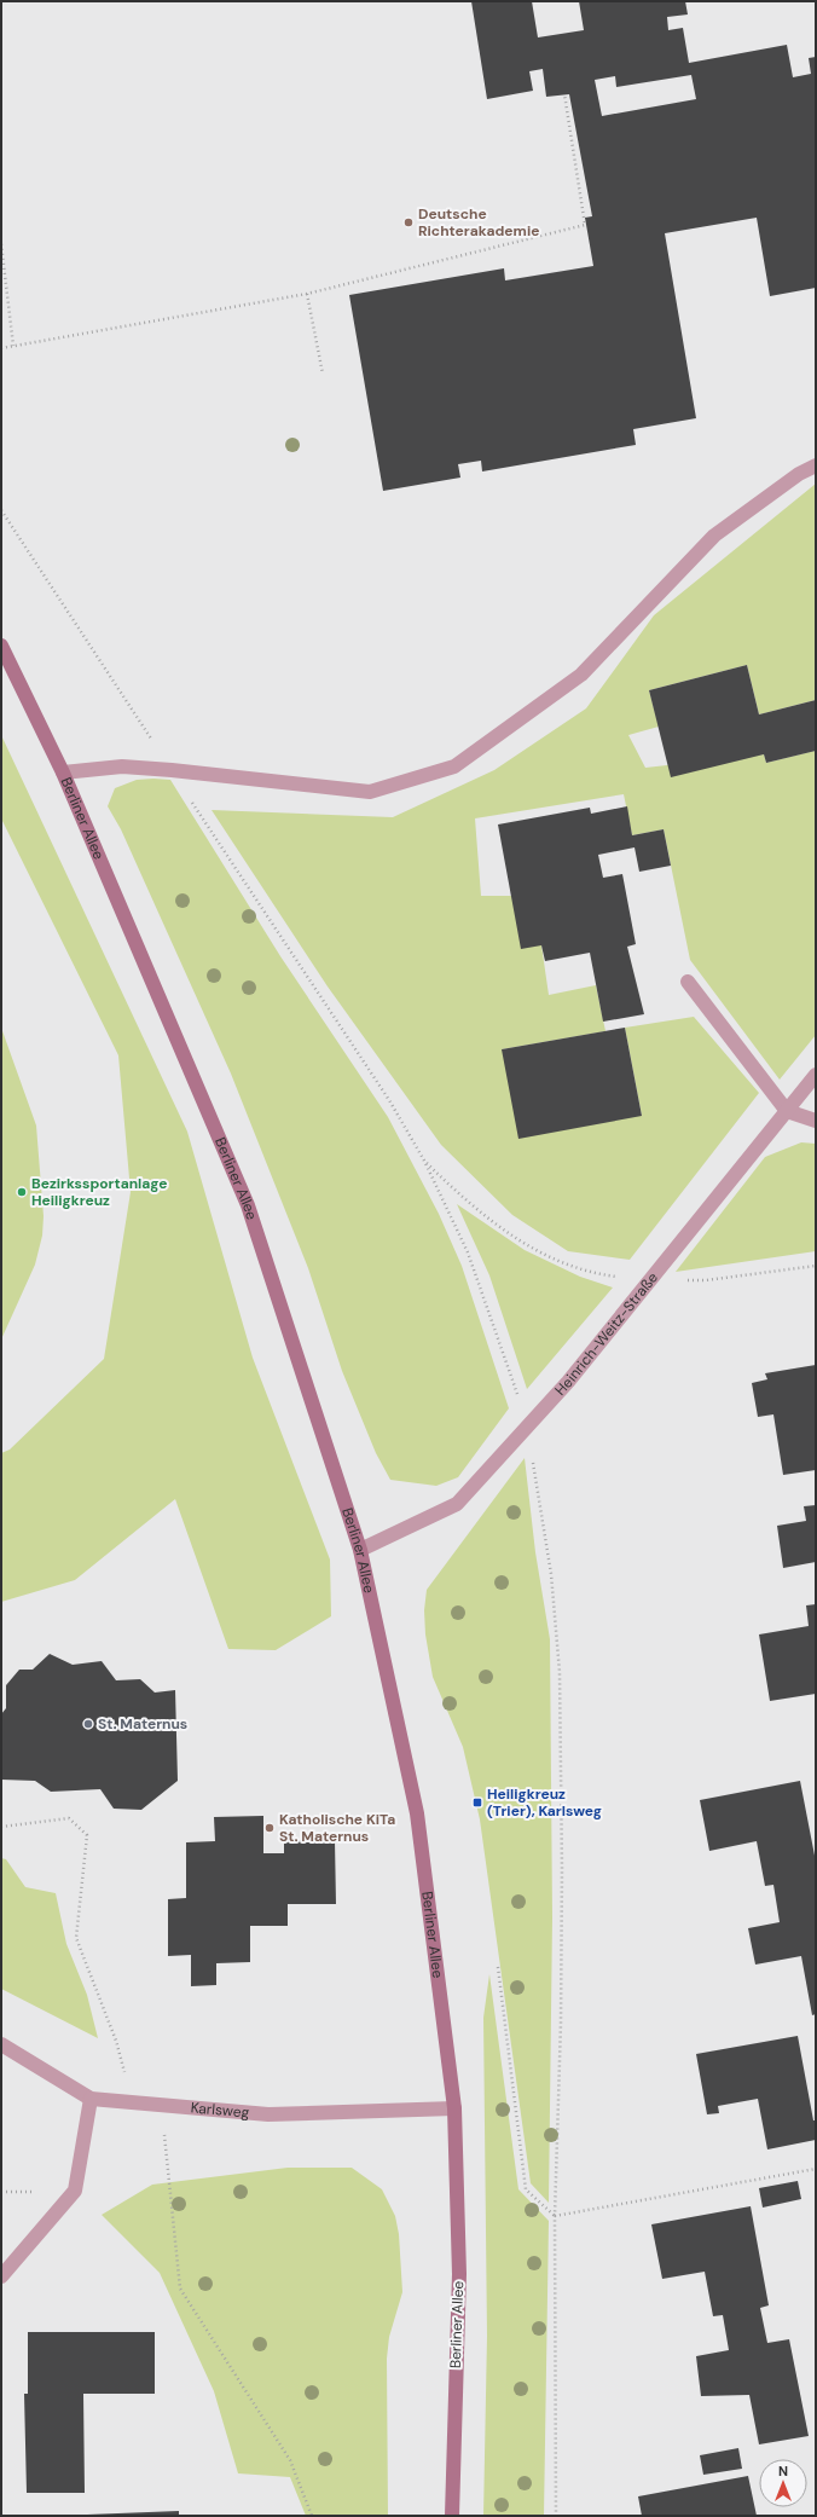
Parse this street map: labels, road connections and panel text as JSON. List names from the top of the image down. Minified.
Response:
{"streets":{"street":["Berliner Allee","Heinrich-Weitz-Straße","Karlsweg"]},"crossings":[["Berliner Allee","Heinrich-Weitz-Straße"],["Berliner Allee","Karlsweg"]],"places":{"other":["Deutsche Richterakademie","Bezirkssportanlage Heiligkreuz","St. Maternus","Katholische KiTa St. Maternus"],"transit":["Heiligkreuz (Trier), Karlsweg"]},"north":"top"}
